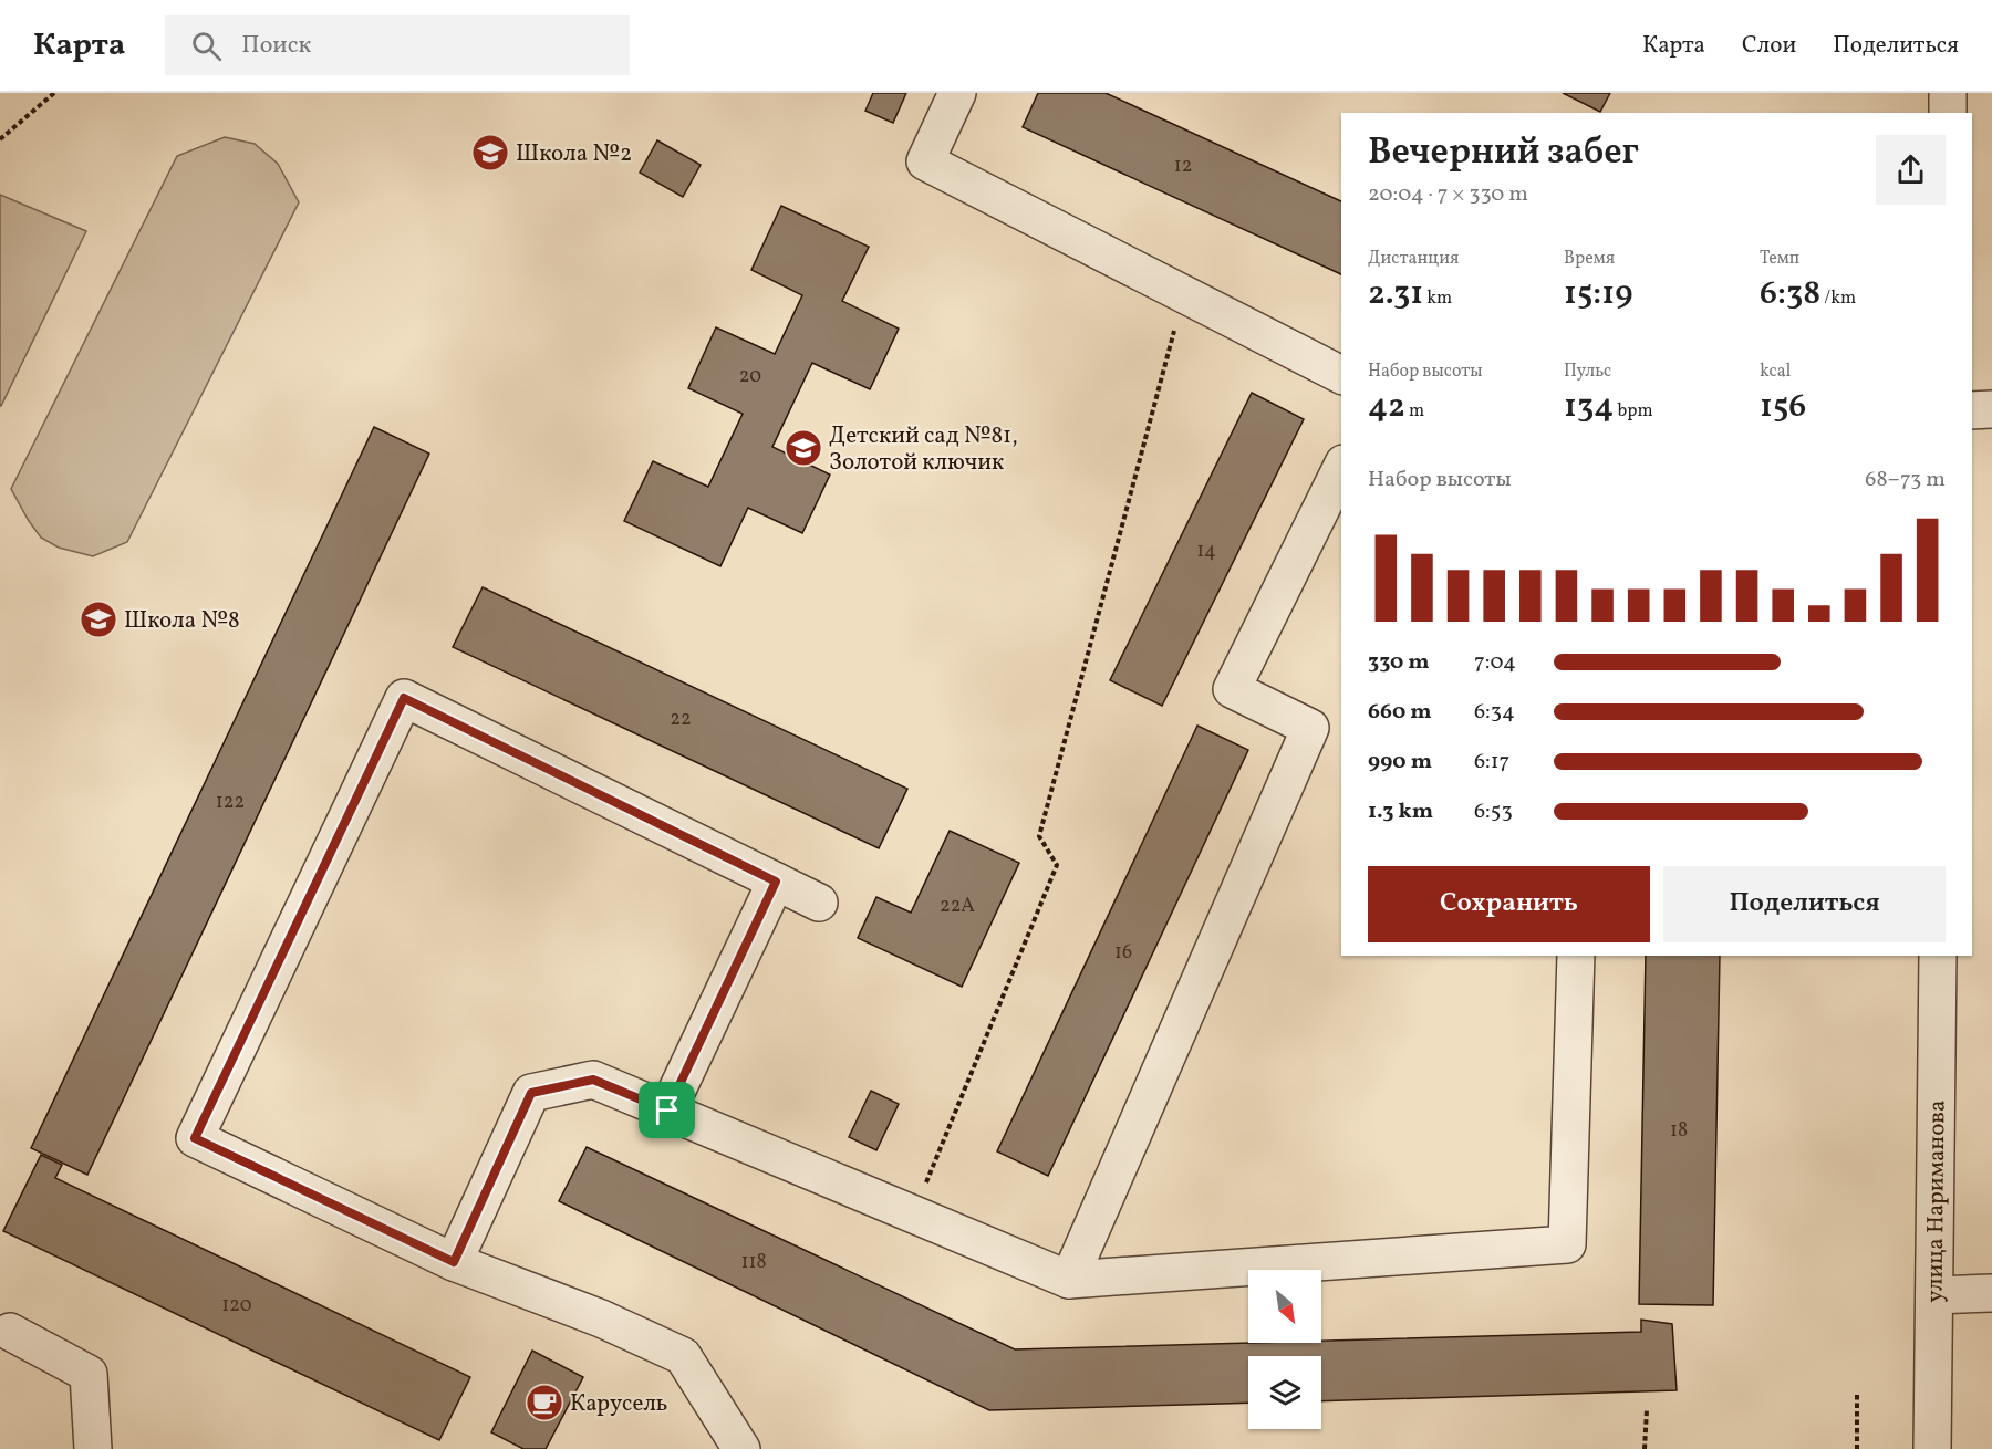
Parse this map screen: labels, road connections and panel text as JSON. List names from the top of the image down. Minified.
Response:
{"streets":{"street":["улица Нариманова"]},"places":{"school or university":["Школа №2","Детский сад №81, Золотой ключик","Школа №8"],"cafe":["Карусель"]},"house_numbers":["12","20","14","22","122","22А","16","18","118","120"],"north":"bottom right","page":{"header":"Карта","search":"Поиск","nav":["Карта","Слои","Поделиться"],"heading":["Вечерний забег","20:04 · 7 × 330 m"],"stats":[["Дистанция","2.31 km"],["Время","15:19"],["Темп","6:38 /km"],["Набор высоты","42 m"],["Пульс","134 bpm"],["kcal","156"]],"chart":["Набор высоты","68–73 m"],"list":[{"name":"330 m","note":"7:04"},{"name":"660 m","note":"6:34"},{"name":"990 m","note":"6:17"},{"name":"1.3 km","note":"6:53"}],"buttons":["Сохранить","Поделиться"]}}
